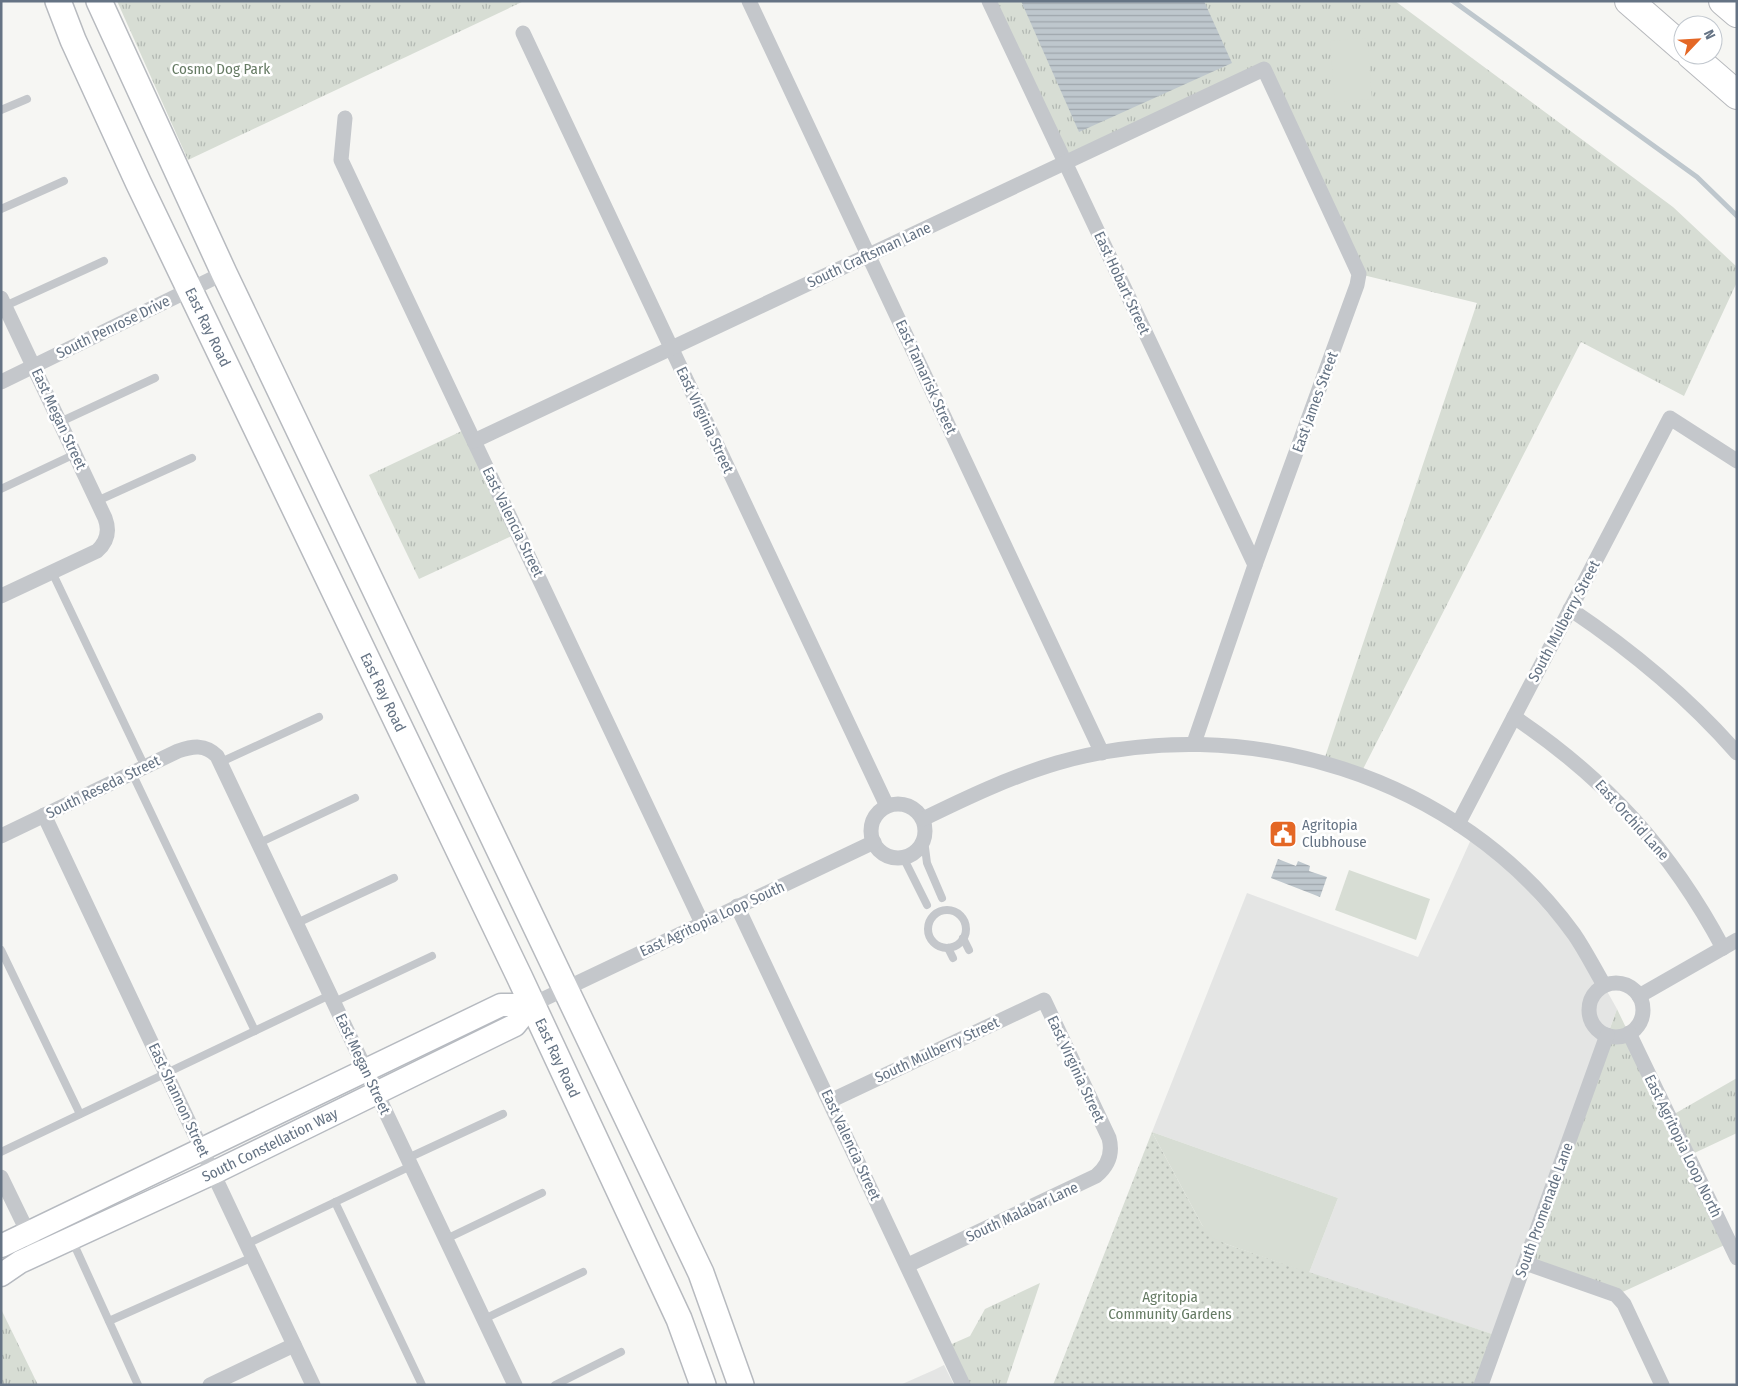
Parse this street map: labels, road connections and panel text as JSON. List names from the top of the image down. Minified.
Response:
{"streets":{"main road":["East Ray Road"],"street":["South Craftsman Lane","East Hobart Street","South Penrose Drive","East Tamarisk Street","East James Street","East Megan Street","East Virginia Street","East Valencia Street","South Mulberry Street","South Reseda Street","East Orchid Lane","East Agritopia Loop South","East Shannon Street","South Constellation Way","East Agritopia Loop North","South Promenade Lane","South Malabar Lane"]},"crossings":[["South Craftsman Lane","East Hobart Street"],["South Craftsman Lane","East Tamarisk Street"],["South Craftsman Lane","East James Street"],["South Craftsman Lane","East Virginia Street"],["South Craftsman Lane","East Valencia Street"],["East Hobart Street","East James Street"],["South Penrose Drive","East Ray Road"],["South Penrose Drive","East Megan Street"],["East Ray Road","East Agritopia Loop South"],["East Ray Road","South Constellation Way"],["East Megan Street","South Reseda Street"],["East Megan Street","South Constellation Way"],["East Virginia Street","South Mulberry Street"],["East Virginia Street","East Agritopia Loop South"],["East Virginia Street","South Malabar Lane"],["East Valencia Street","South Mulberry Street"],["East Valencia Street","East Agritopia Loop South"],["East Valencia Street","South Malabar Lane"],["South Mulberry Street","East Orchid Lane"],["South Reseda Street","East Shannon Street"],["East Agritopia Loop South","South Constellation Way"],["East Shannon Street","South Constellation Way"],["East Agritopia Loop North","South Promenade Lane"]],"parks":["Cosmo Dog Park","Agritopia Community Gardens"],"places":{"public building":["Agritopia Clubhouse"]},"north":"top right"}
